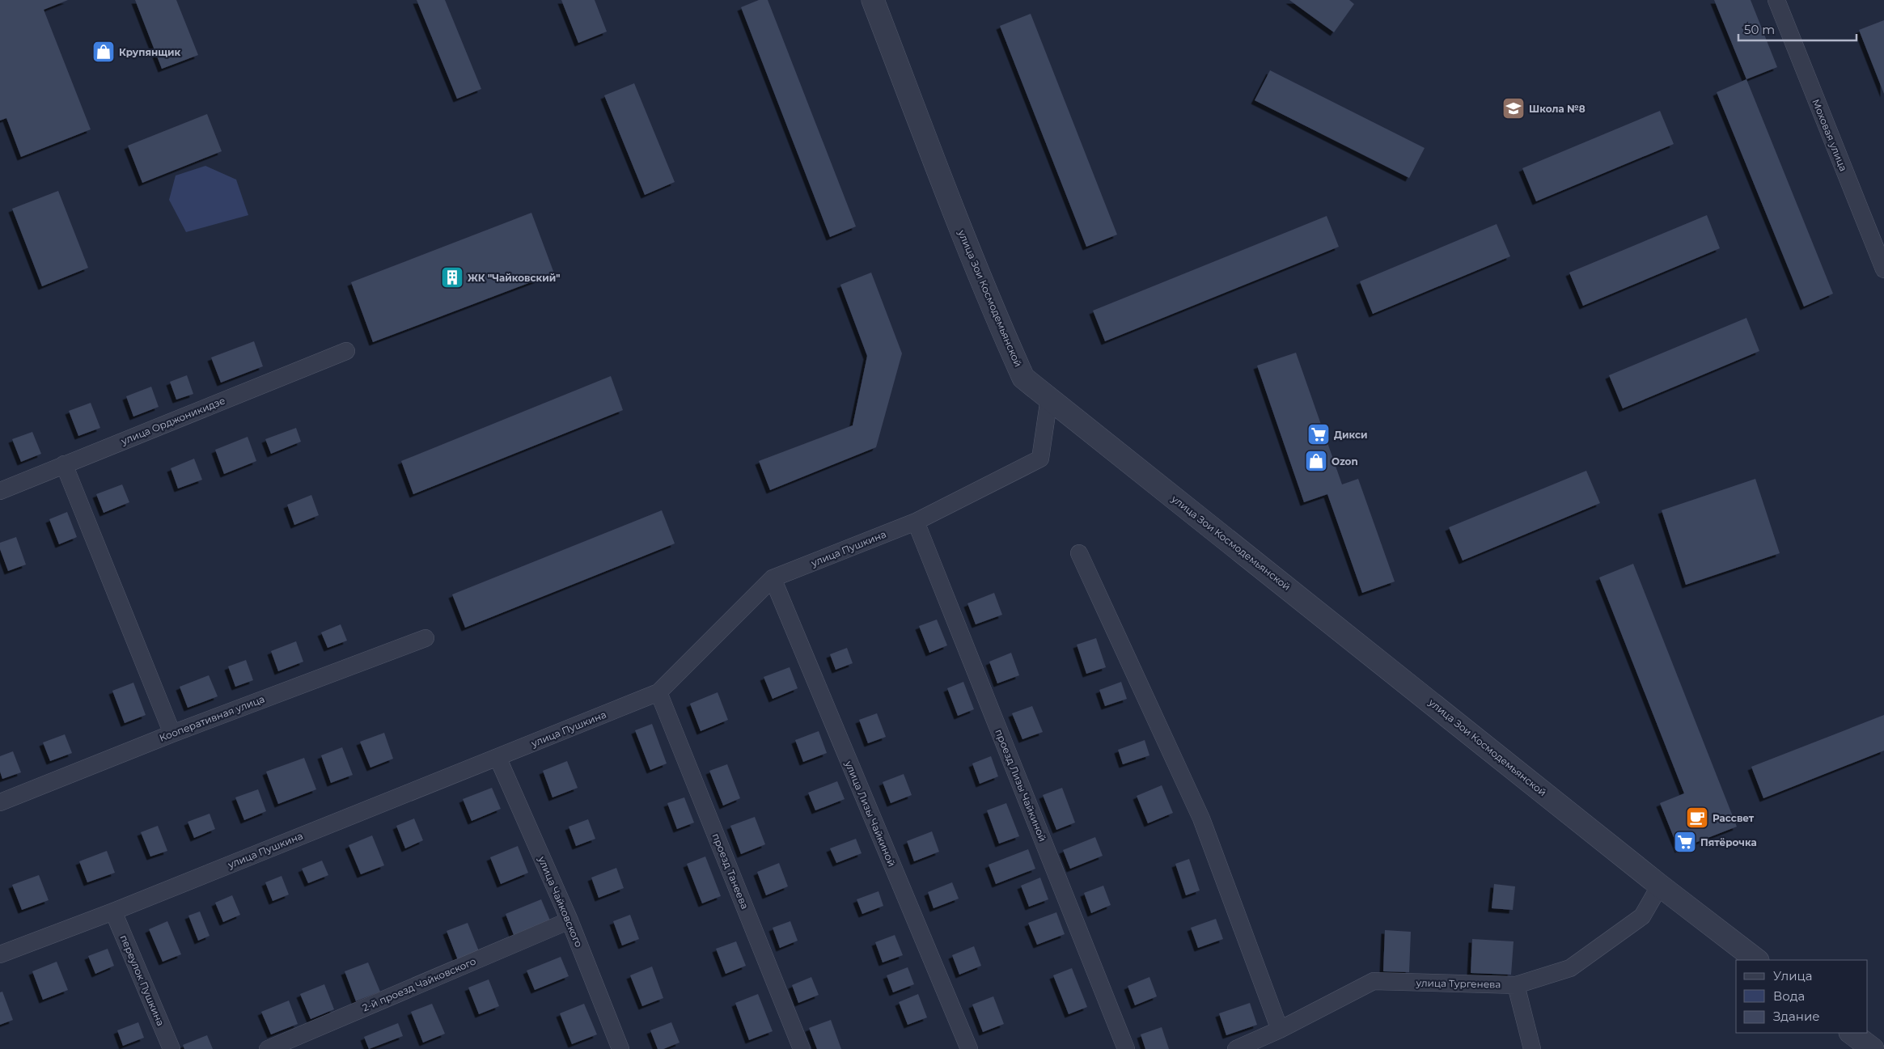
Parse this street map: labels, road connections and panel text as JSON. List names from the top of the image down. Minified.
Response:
{"streets":{"street":["Моховая улица","улица Зои Космодемьянской","улица Орджоникидзе","улица Пушкина","Кооперативная улица","проезд Лизы Чайкиной","улица Лизы Чайкиной","проезд Танеева","улица Чайковского","переулок Пушкина","улица Тургенева","2-й проезд Чайковского"]},"crossings":[["улица Зои Космодемьянской","улица Пушкина"],["улица Зои Космодемьянской","улица Тургенева"],["улица Пушкина","проезд Лизы Чайкиной"],["улица Пушкина","улица Лизы Чайкиной"],["улица Пушкина","проезд Танеева"],["улица Пушкина","улица Чайковского"],["улица Пушкина","переулок Пушкина"],["улица Чайковского","2-й проезд Чайковского"]],"places":{"shop":["Крупянщик","Ozon"],"school or university":["Школа №8"],"building":["ЖК \"Чайковский\""],"supermarket":["Дикси","Пятёрочка"],"cafe":["Рассвет"]},"legend":["Улица","Вода","Здание"],"scale_bar":"50 m"}
